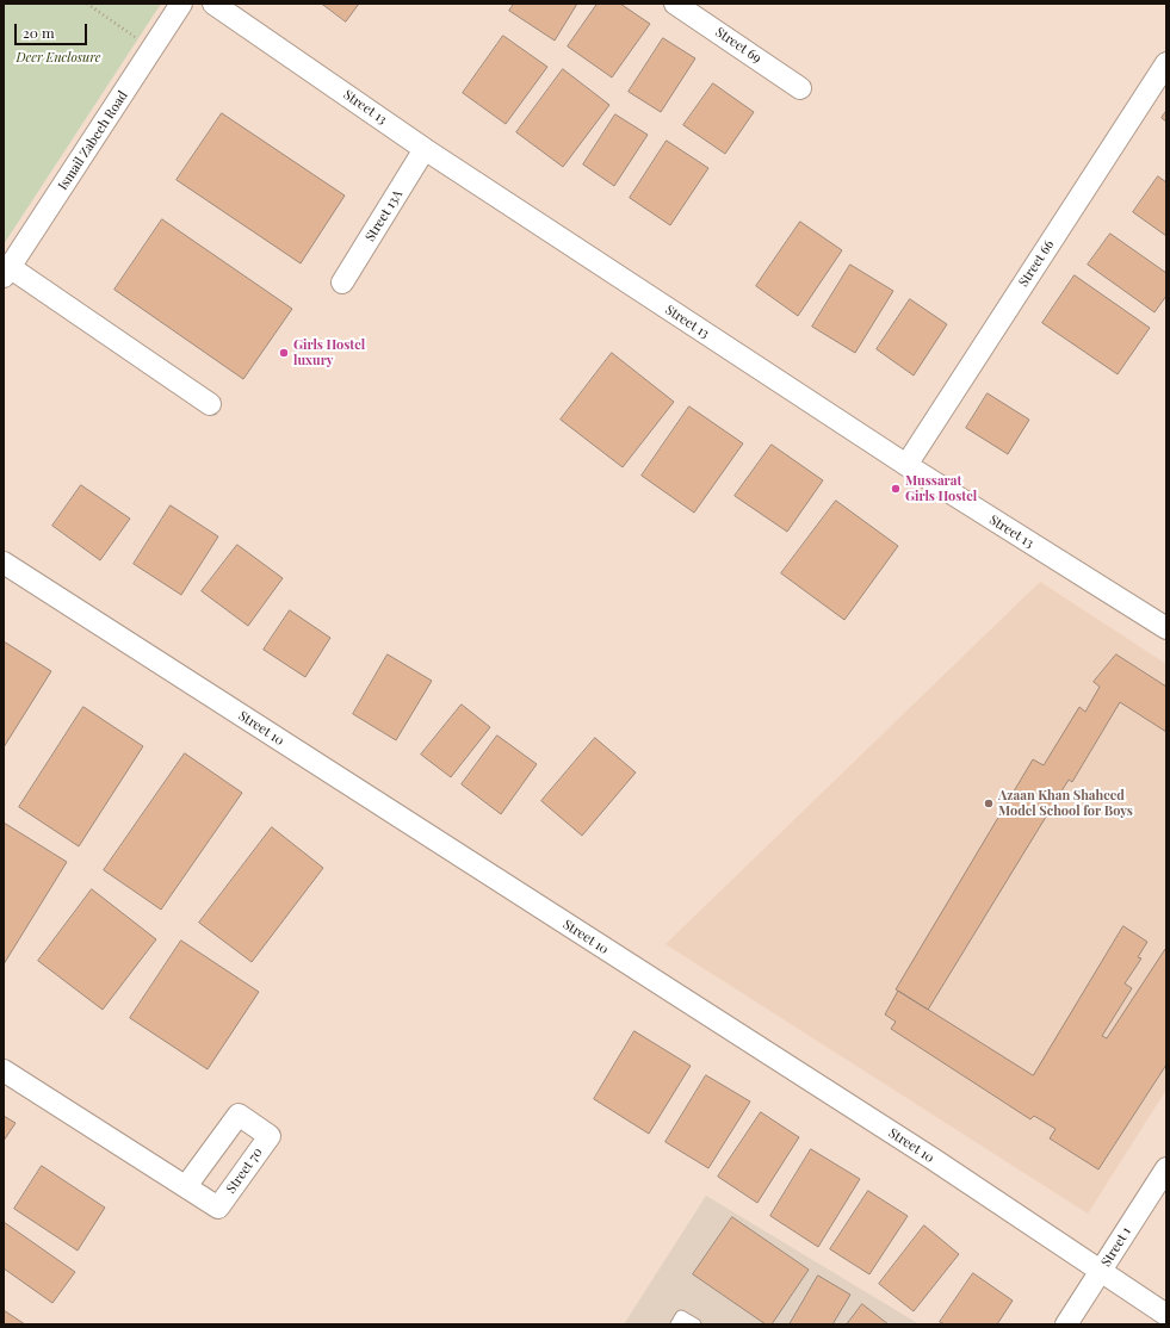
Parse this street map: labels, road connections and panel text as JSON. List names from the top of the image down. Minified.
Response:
{"streets":{"street":["Street 69","Street 13","Ismail Zabeeh Road","Street 13A","Street 66","Street 10","Street 1"]},"crossings":[["Street 13","Street 13A"],["Street 13","Street 66"],["Street 10","Street 1"]],"parks":["Deer Enclosure"],"places":["Girls Hostel luxury","Mussarat Girls Hostel","Azaan Khan Shaheed Model School for Boys"],"scale_bar":"20 m"}
